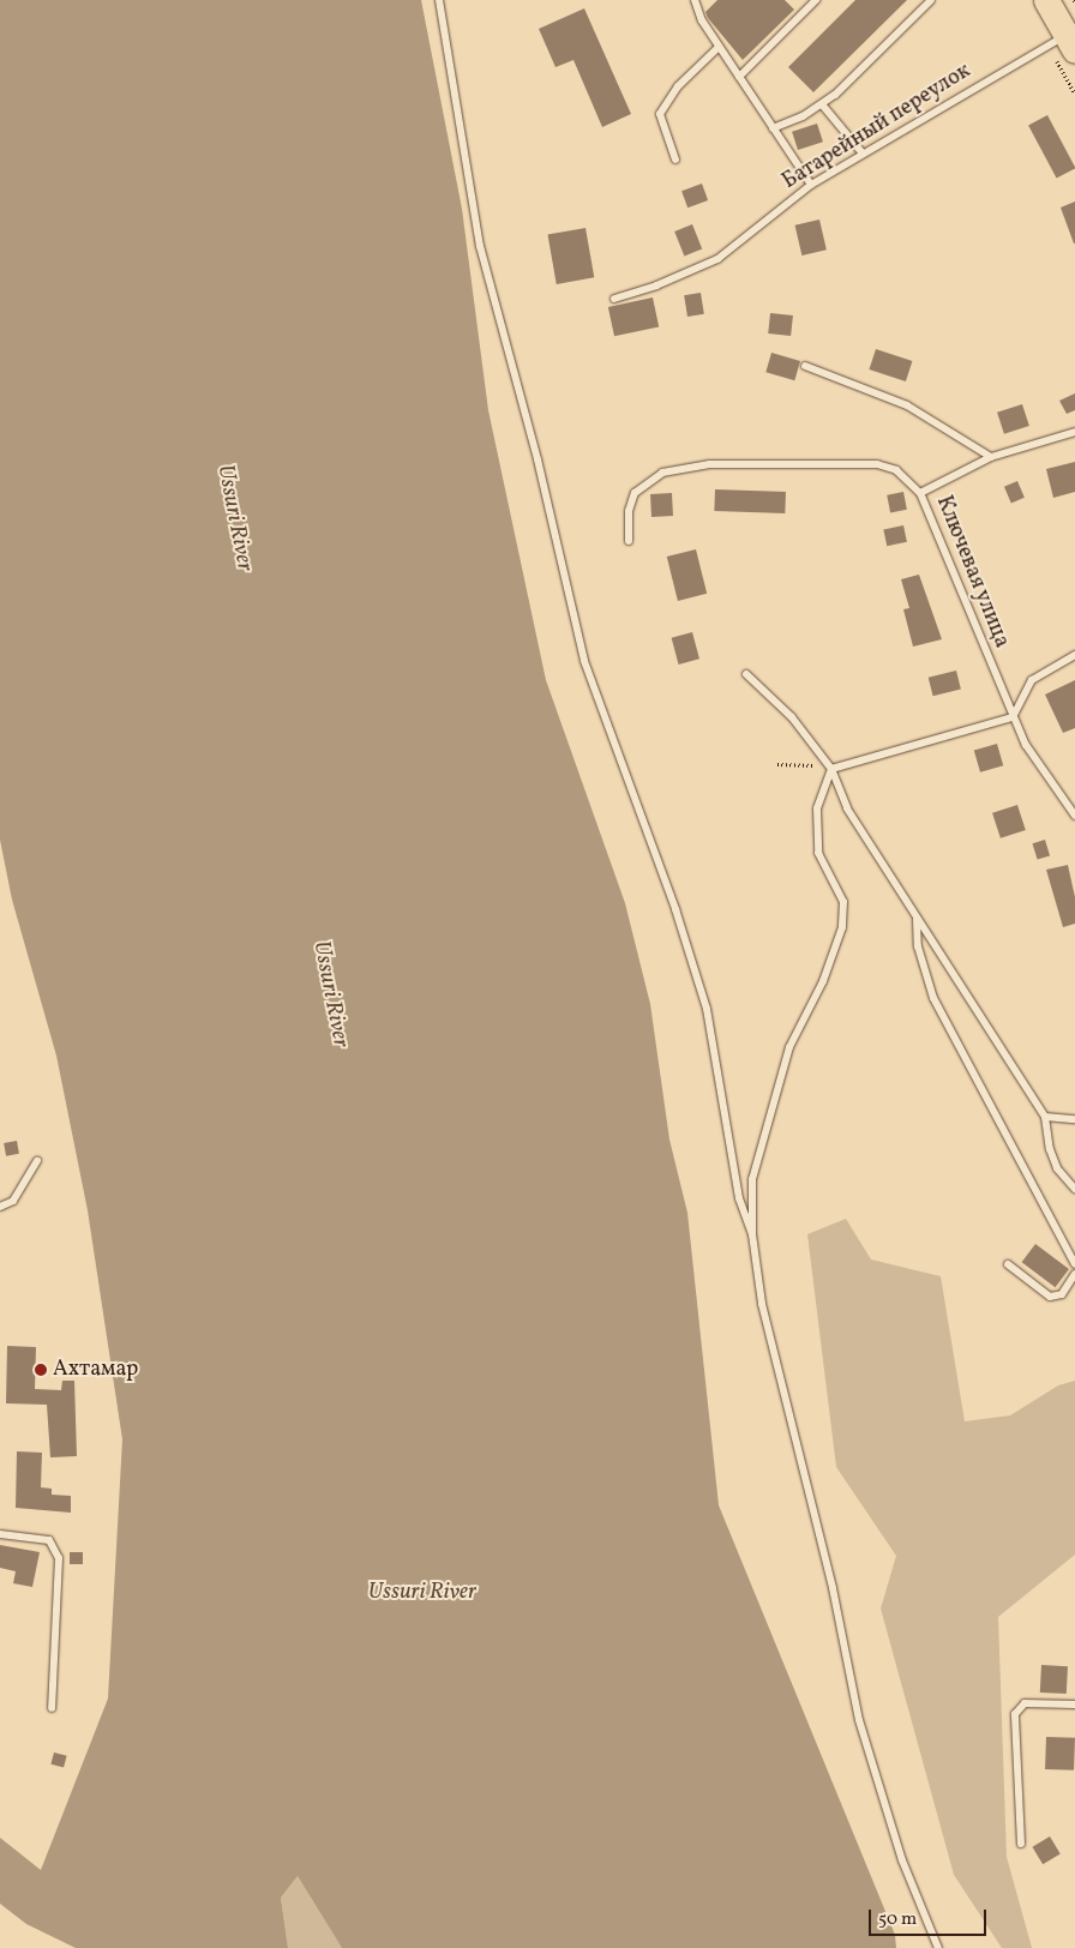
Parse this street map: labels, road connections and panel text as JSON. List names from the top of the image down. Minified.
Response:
{"streets":{"lane":["Батарейный переулок","Ключевая улица"]},"water":["Ussuri River"],"places":["Ахтамар"],"scale_bar":"50 m"}
